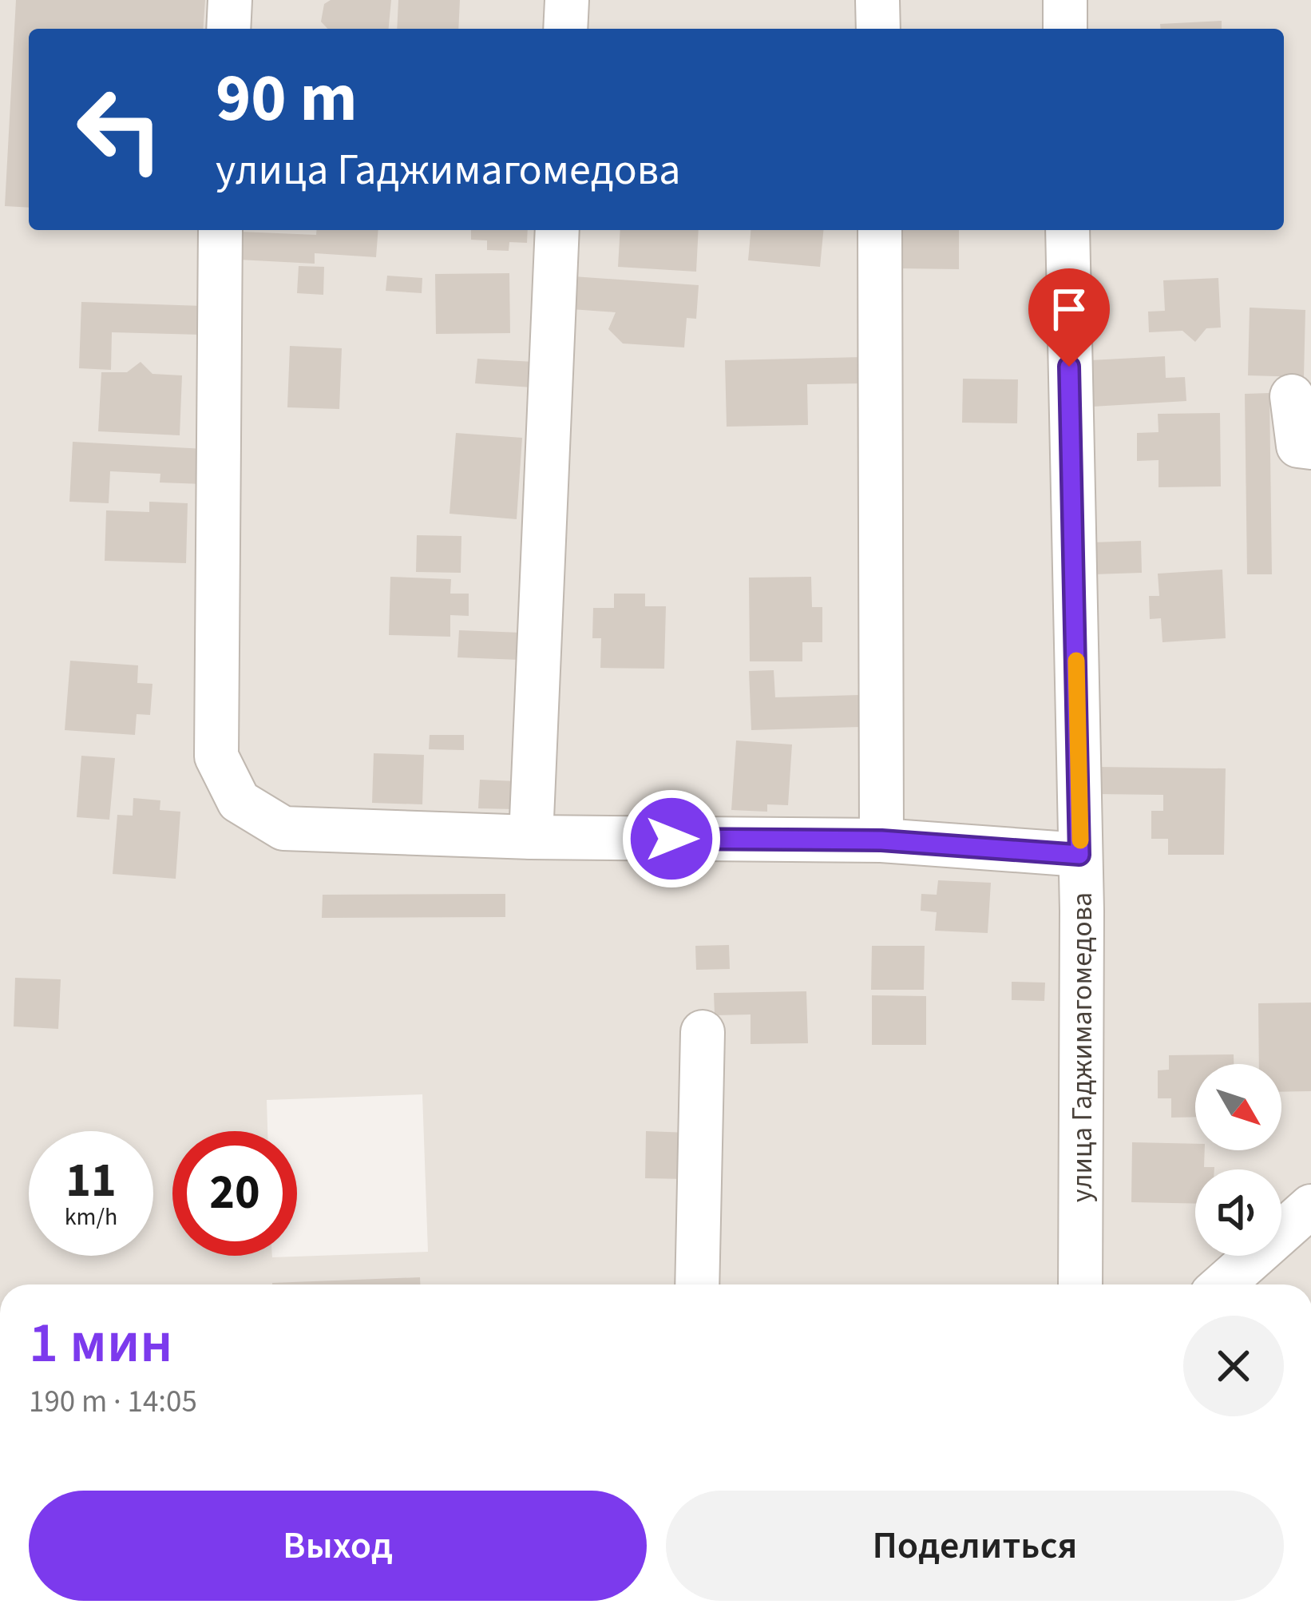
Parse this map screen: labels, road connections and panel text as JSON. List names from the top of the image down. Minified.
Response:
{"streets":{"street":["улица Гаджимагомедова"]},"north":"bottom right","page":{"turn":["90 m","улица Гаджимагомедова"],"speed":"11 km/h","limit":"20","heading":["1 мин","190 m · 14:05"],"buttons":["Выход","Поделиться"]}}
